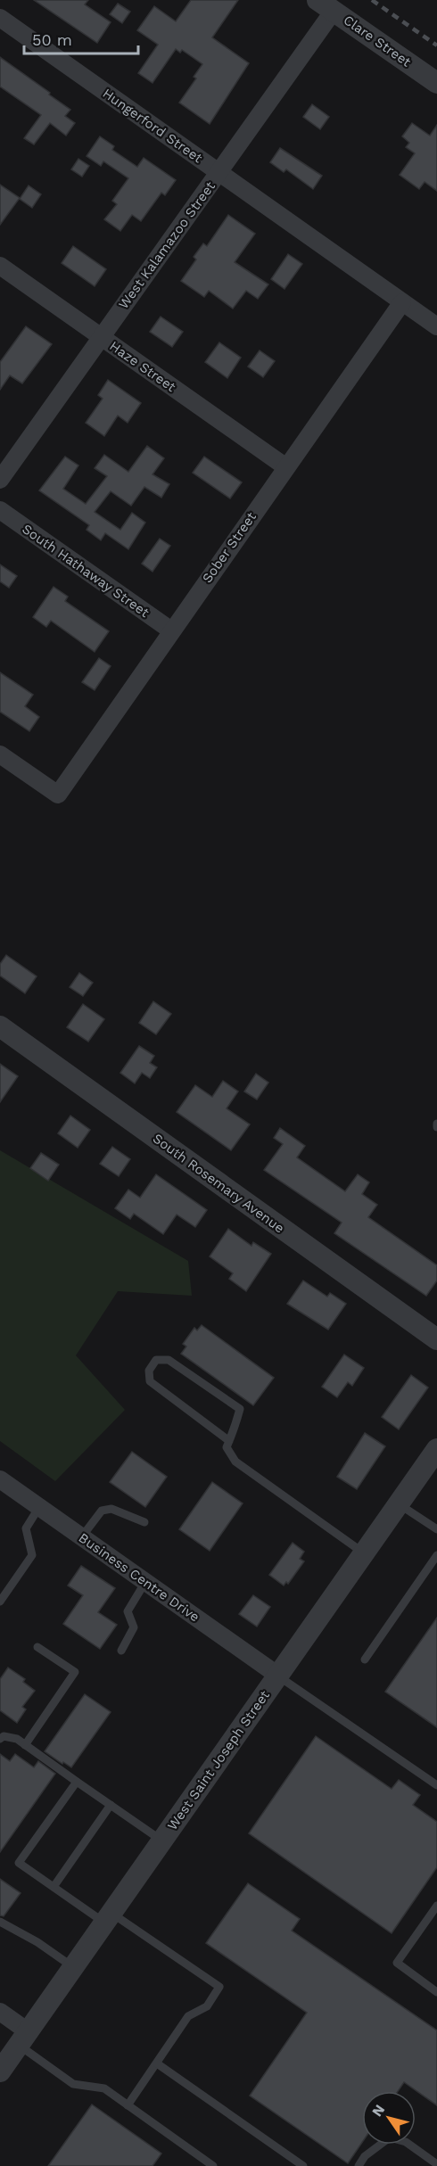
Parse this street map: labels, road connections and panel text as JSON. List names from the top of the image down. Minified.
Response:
{"streets":{"street":["Clare Street","Hungerford Street","West Kalamazoo Street","Haze Street","Sober Street","South Hathaway Street","South Rosemary Avenue","Business Centre Drive","West Saint Joseph Street"]},"crossings":[["Clare Street","West Kalamazoo Street"],["Hungerford Street","West Kalamazoo Street"],["Hungerford Street","Sober Street"],["West Kalamazoo Street","Haze Street"],["Haze Street","Sober Street"],["Sober Street","South Hathaway Street"],["Business Centre Drive","West Saint Joseph Street"]],"scale_bar":"50 m","north":"top left"}
